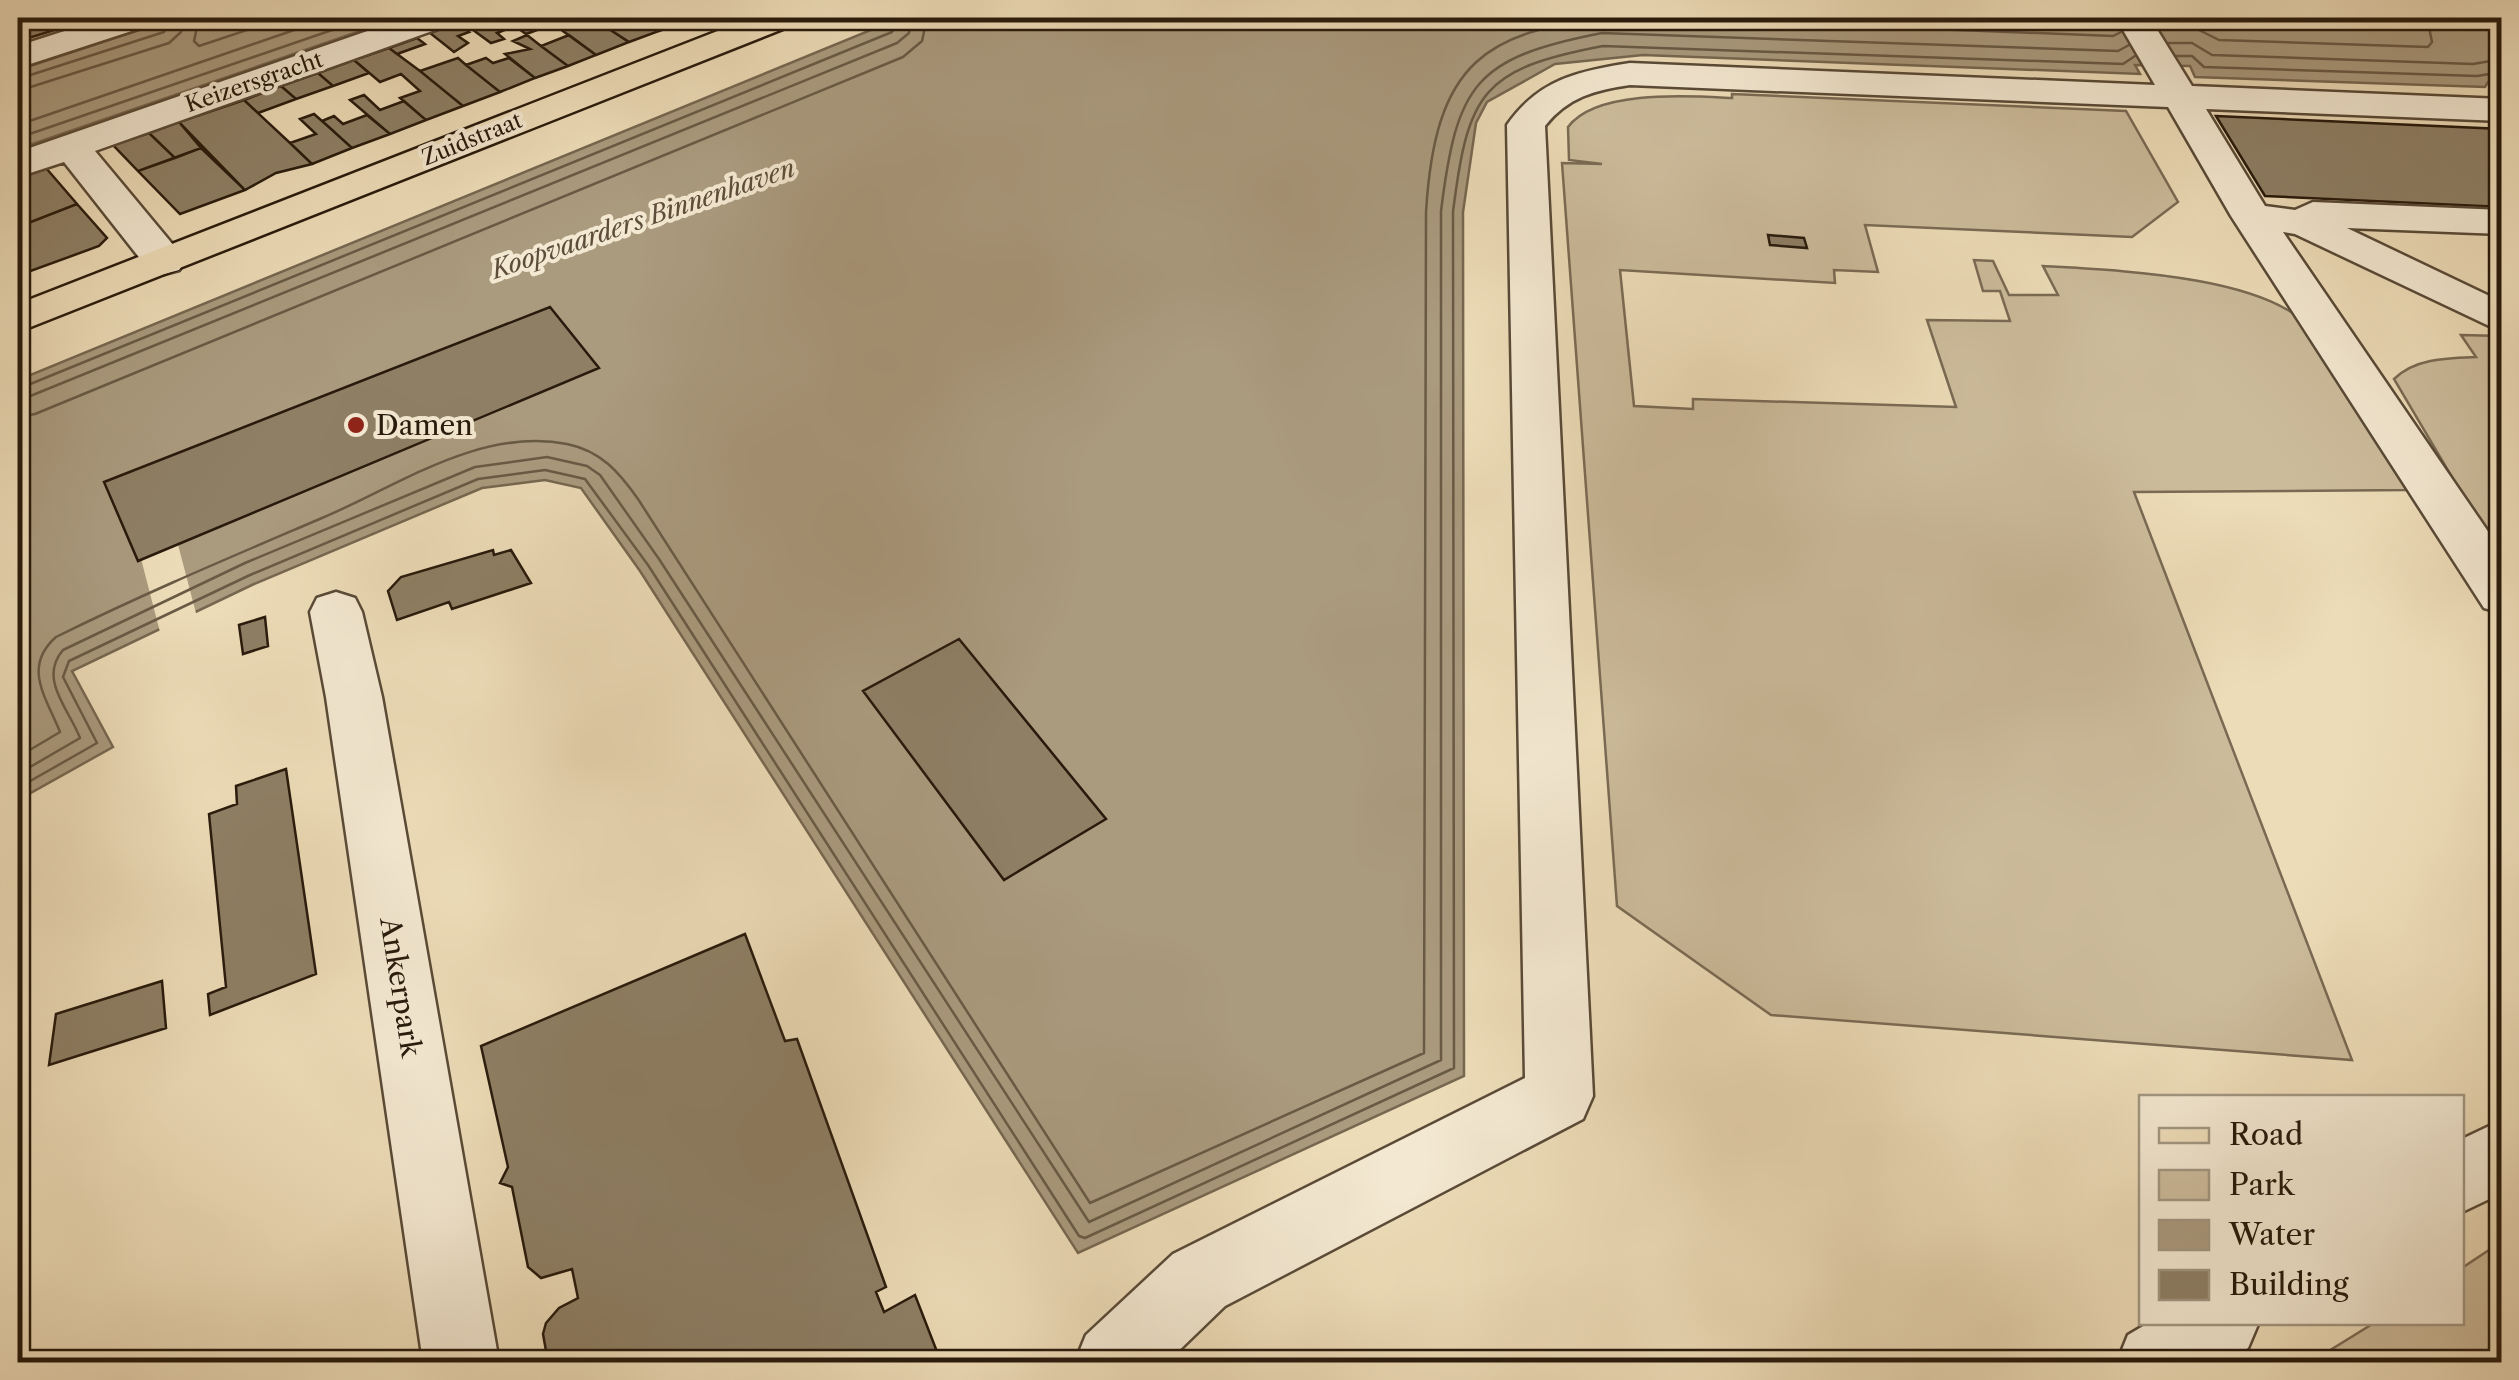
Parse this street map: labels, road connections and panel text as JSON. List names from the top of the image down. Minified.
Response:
{"streets":{"main road":["Zuidstraat"],"street":["Keizersgracht","Ankerpark"]},"water":["Koopvaarders Binnenhaven"],"places":["Damen"],"legend":["Road","Park","Water","Building"]}
